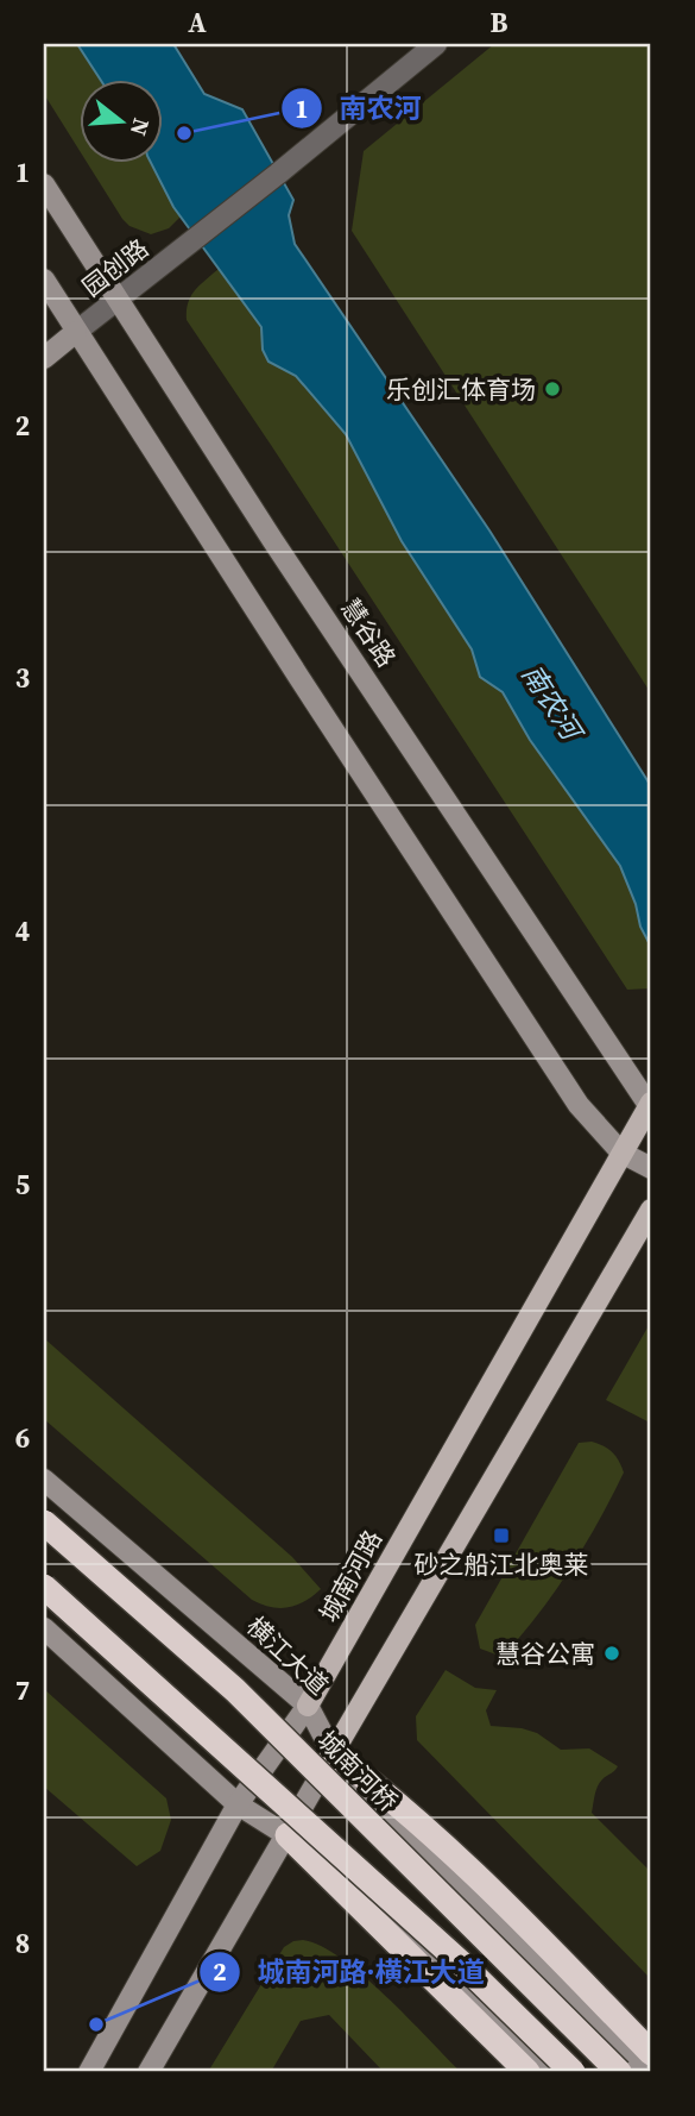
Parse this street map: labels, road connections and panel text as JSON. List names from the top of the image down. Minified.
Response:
{"streets":{"highway":["城南河桥"],"main road":["园创路","慧谷路","城南河路","横江大道"]},"crossings":[["园创路","慧谷路"],["慧谷路","城南河路"],["城南河路","横江大道"]],"water":["南农河"],"places":{"other":["南农河","乐创汇体育场","慧谷公寓","城南河路·横江大道"],"transit":["砂之船江北奥莱"]},"north":"right","grid":{"columns":["A","B"],"rows":["1","2","3","4","5","6","7","8"]}}
